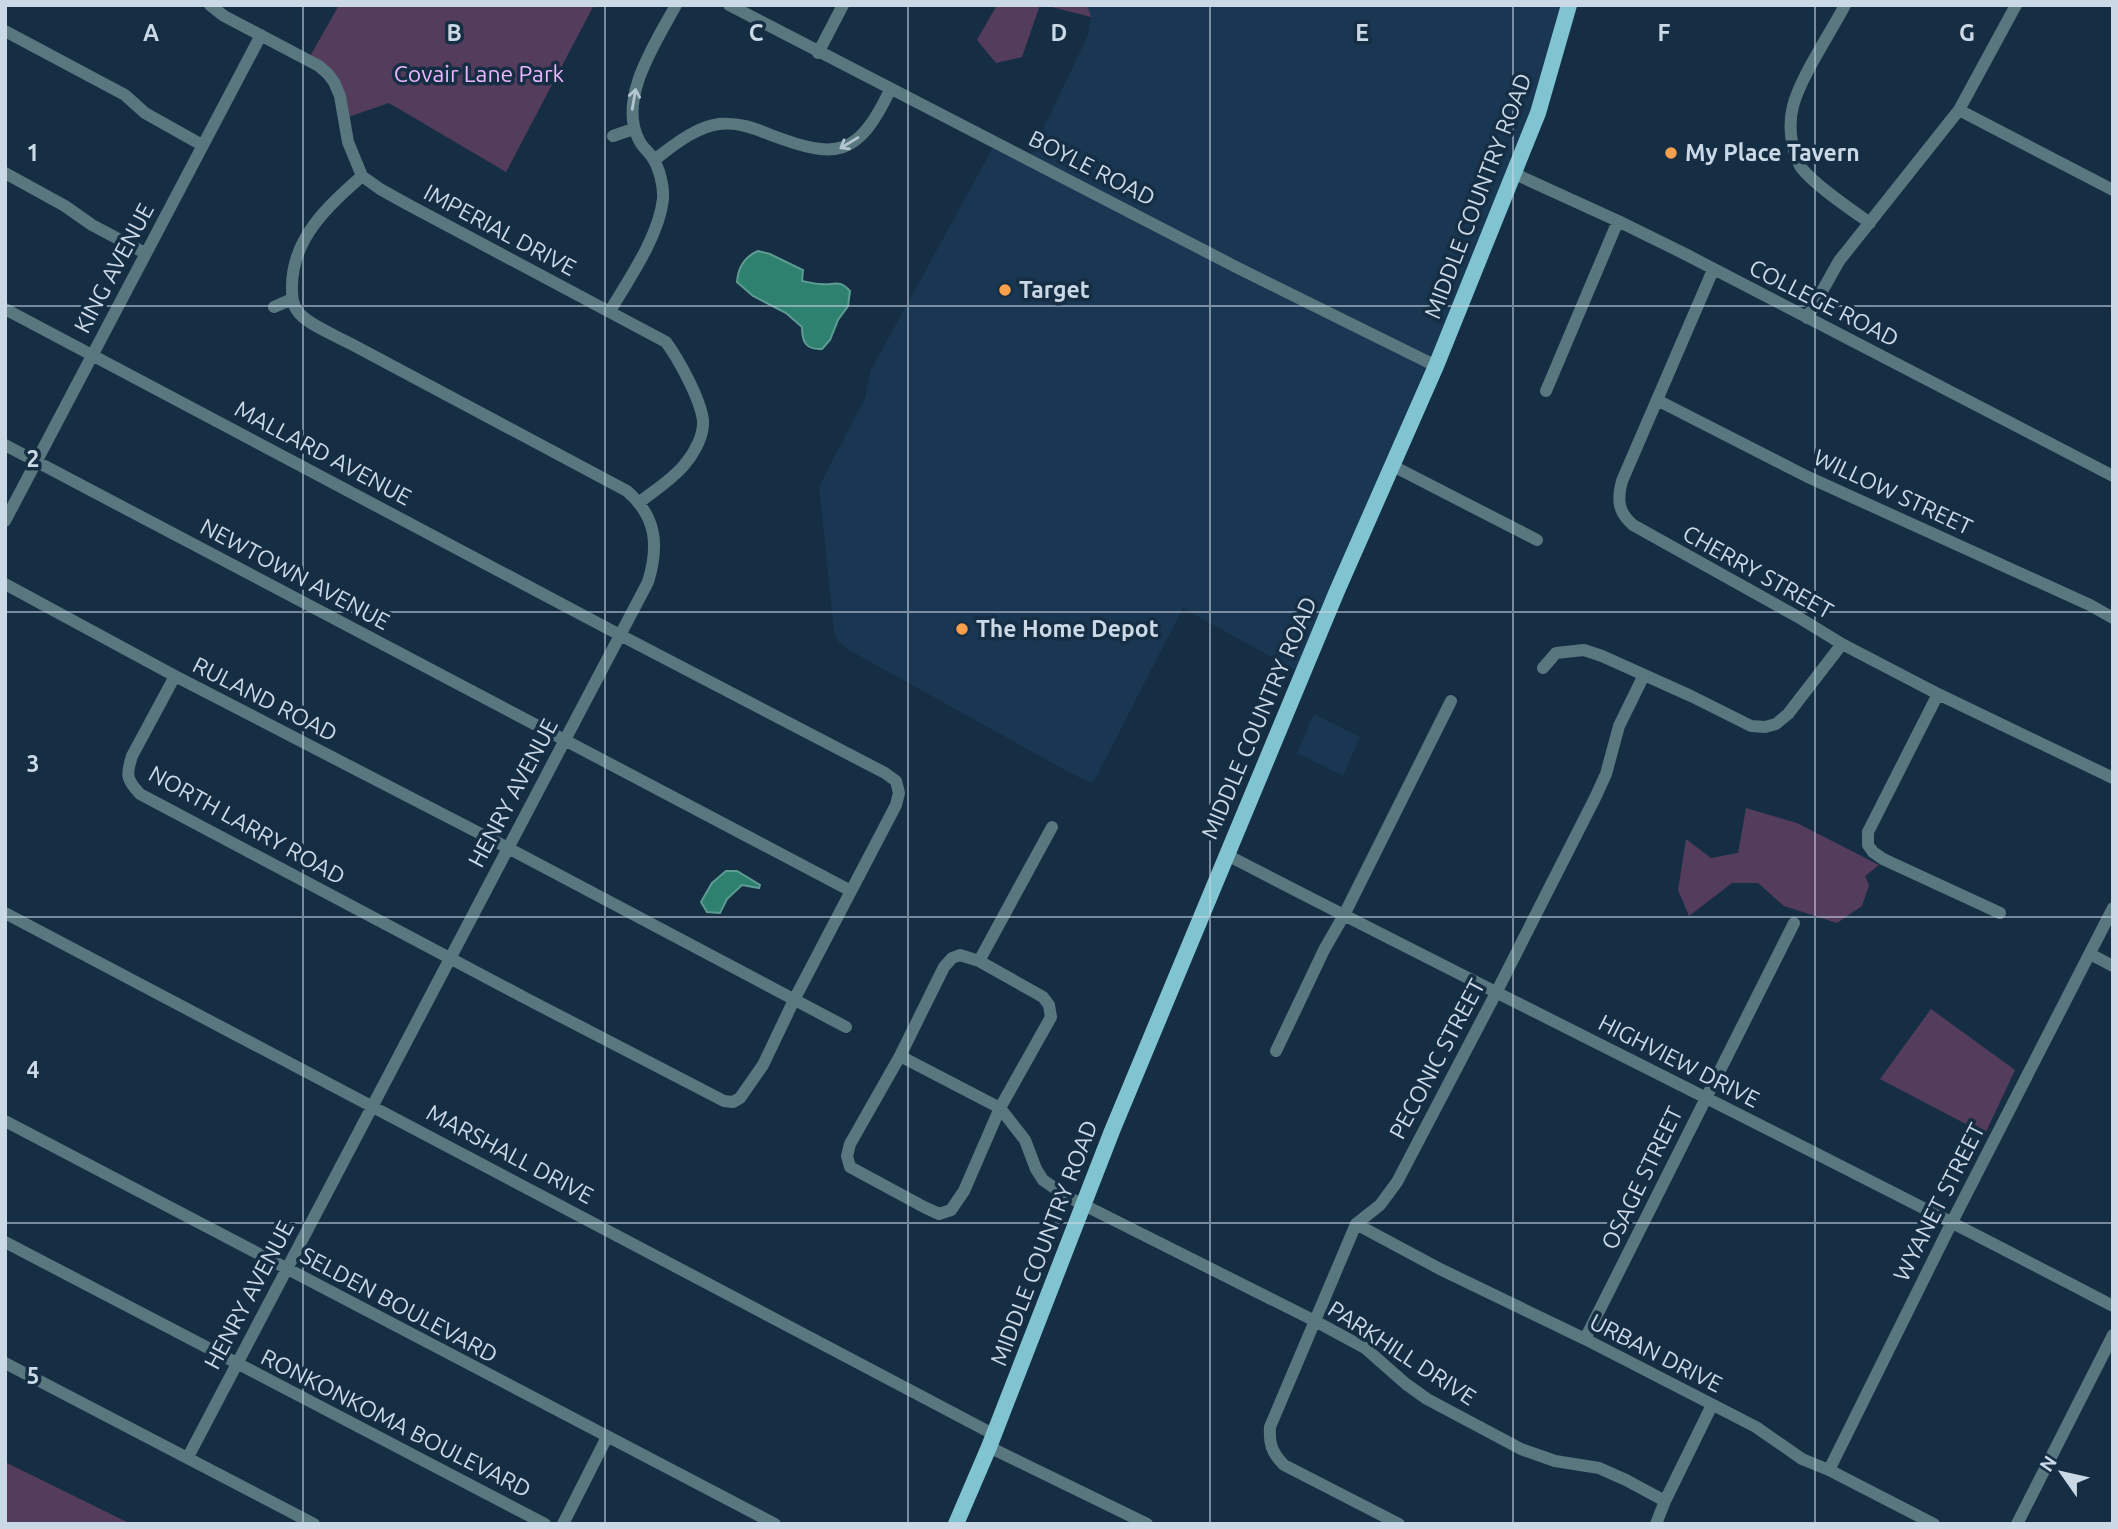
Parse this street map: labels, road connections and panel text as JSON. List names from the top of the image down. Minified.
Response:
{"streets":{"main road":["MIDDLE COUNTRY ROAD"],"street":["BOYLE ROAD","IMPERIAL DRIVE","KING AVENUE","COLLEGE ROAD","MALLARD AVENUE","WILLOW STREET","CHERRY STREET","NEWTOWN AVENUE","RULAND ROAD","HENRY AVENUE","NORTH LARRY ROAD","PECONIC STREET","HIGHVIEW DRIVE","MARSHALL DRIVE","OSAGE STREET","WYANET STREET","SELDEN BOULEVARD","PARKHILL DRIVE","URBAN DRIVE","RONKONKOMA BOULEVARD"]},"crossings":[["BOYLE ROAD","MIDDLE COUNTRY ROAD"],["MIDDLE COUNTRY ROAD","COLLEGE ROAD"],["MIDDLE COUNTRY ROAD","HIGHVIEW DRIVE"],["MIDDLE COUNTRY ROAD","MARSHALL DRIVE"],["MIDDLE COUNTRY ROAD","PARKHILL DRIVE"],["IMPERIAL DRIVE","HENRY AVENUE"],["KING AVENUE","MALLARD AVENUE"],["KING AVENUE","NEWTOWN AVENUE"],["COLLEGE ROAD","CHERRY STREET"],["MALLARD AVENUE","NEWTOWN AVENUE"],["MALLARD AVENUE","HENRY AVENUE"],["WILLOW STREET","CHERRY STREET"],["NEWTOWN AVENUE","HENRY AVENUE"],["RULAND ROAD","HENRY AVENUE"],["RULAND ROAD","NORTH LARRY ROAD"],["HENRY AVENUE","NORTH LARRY ROAD"],["HENRY AVENUE","MARSHALL DRIVE"],["HENRY AVENUE","SELDEN BOULEVARD"],["HENRY AVENUE","RONKONKOMA BOULEVARD"],["PECONIC STREET","HIGHVIEW DRIVE"],["PECONIC STREET","PARKHILL DRIVE"],["PECONIC STREET","URBAN DRIVE"],["HIGHVIEW DRIVE","OSAGE STREET"],["HIGHVIEW DRIVE","WYANET STREET"],["OSAGE STREET","URBAN DRIVE"],["WYANET STREET","URBAN DRIVE"]],"parks":["Covair Lane Park"],"places":["My Place Tavern","Target","The Home Depot"],"north":"top left","grid":{"columns":["A","B","C","D","E","F","G"],"rows":["1","2","3","4","5"]}}
